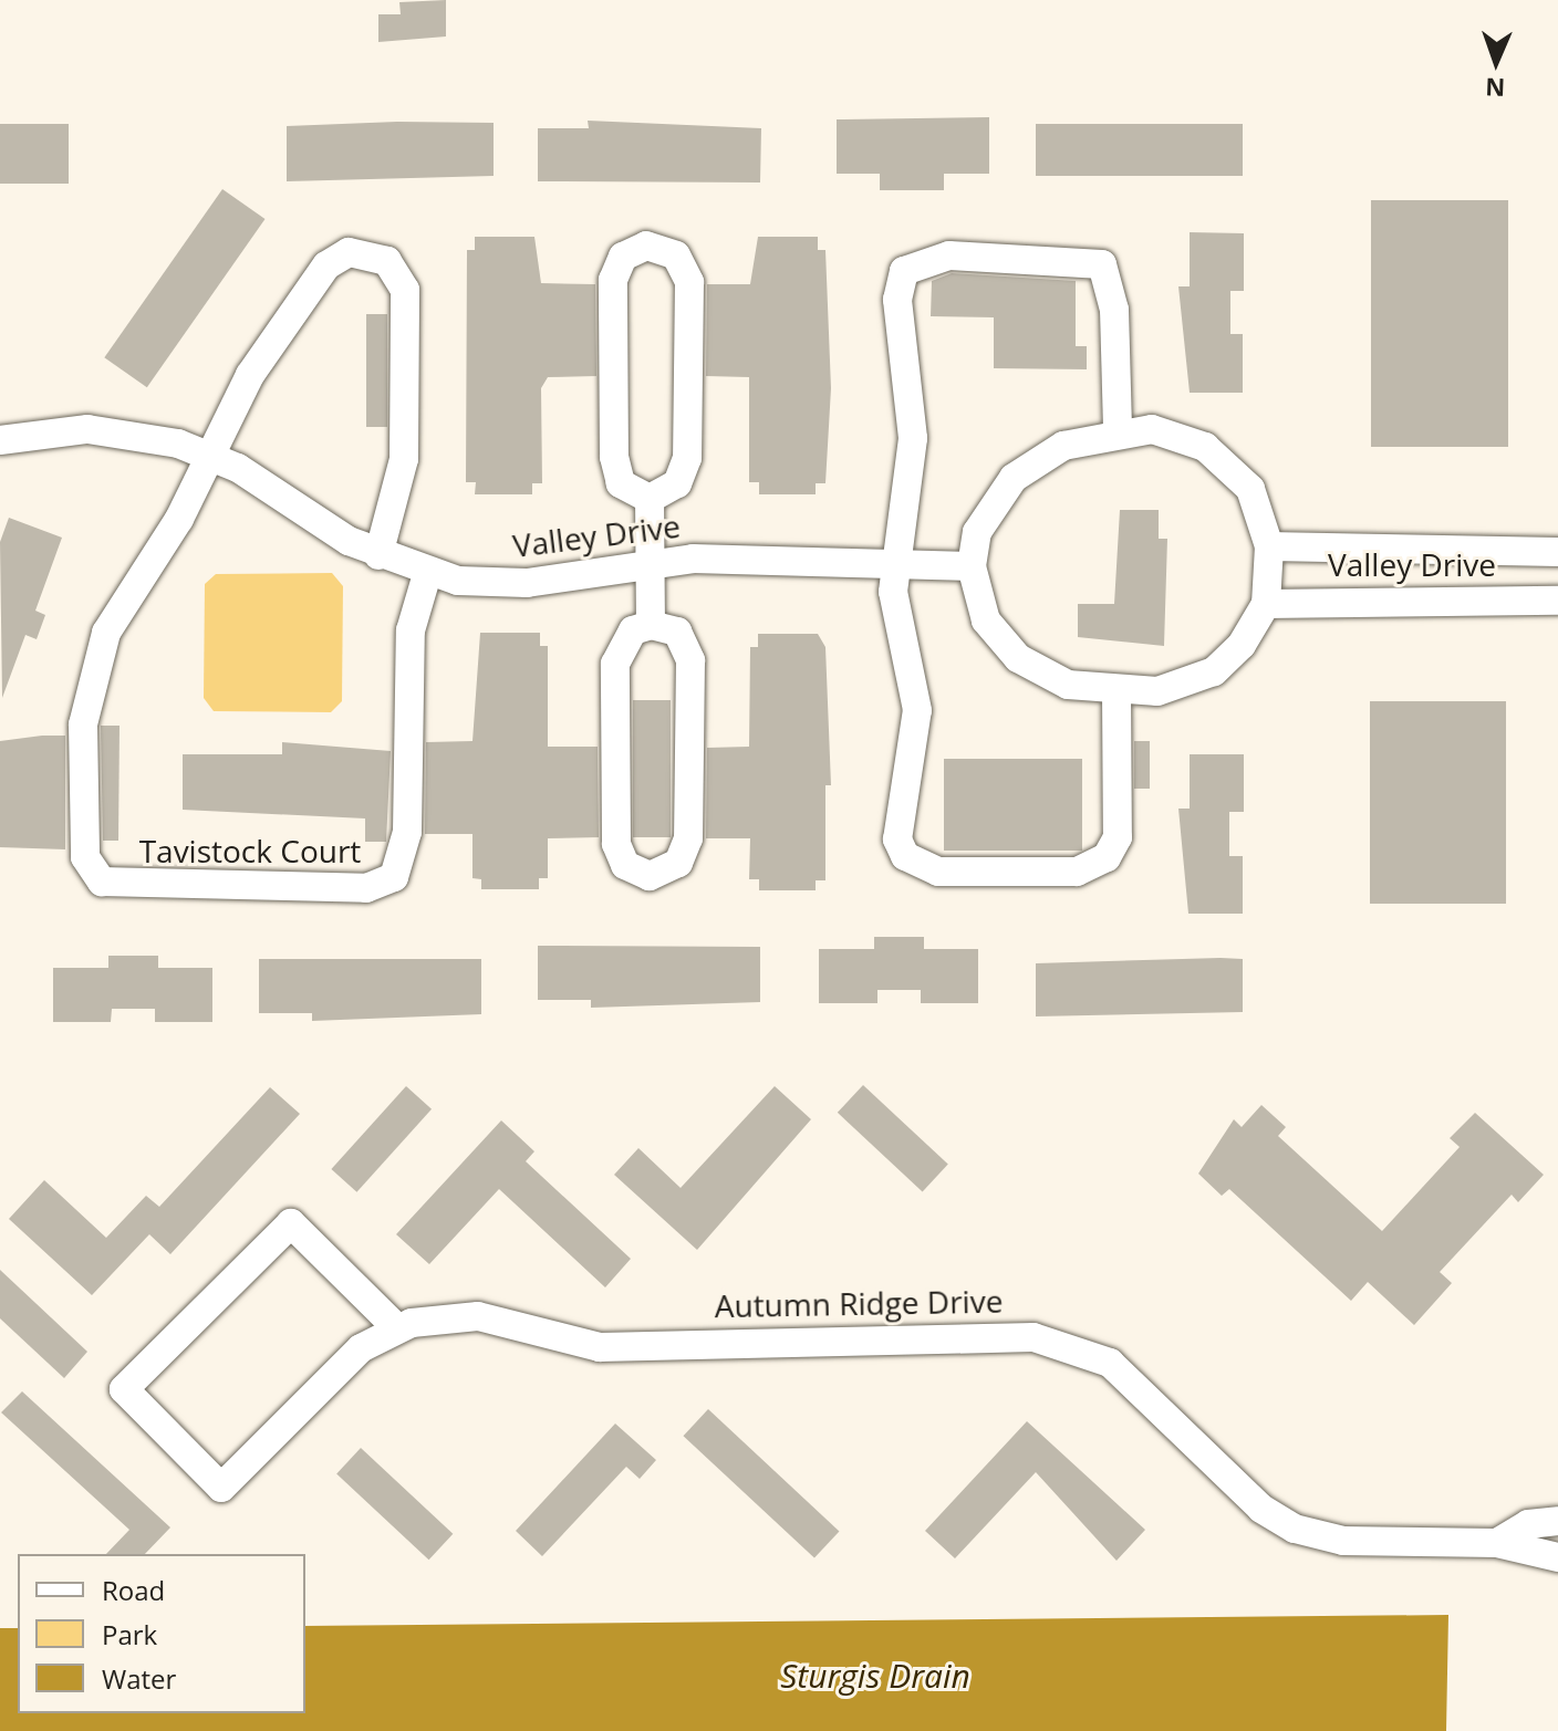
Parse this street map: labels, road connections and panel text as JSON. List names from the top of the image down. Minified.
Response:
{"streets":{"street":["Valley Drive","Tavistock Court","Autumn Ridge Drive"]},"crossings":[["Valley Drive","Tavistock Court"]],"water":["Sturgis Drain"],"legend":["Road","Park","Water"],"north":"bottom"}
